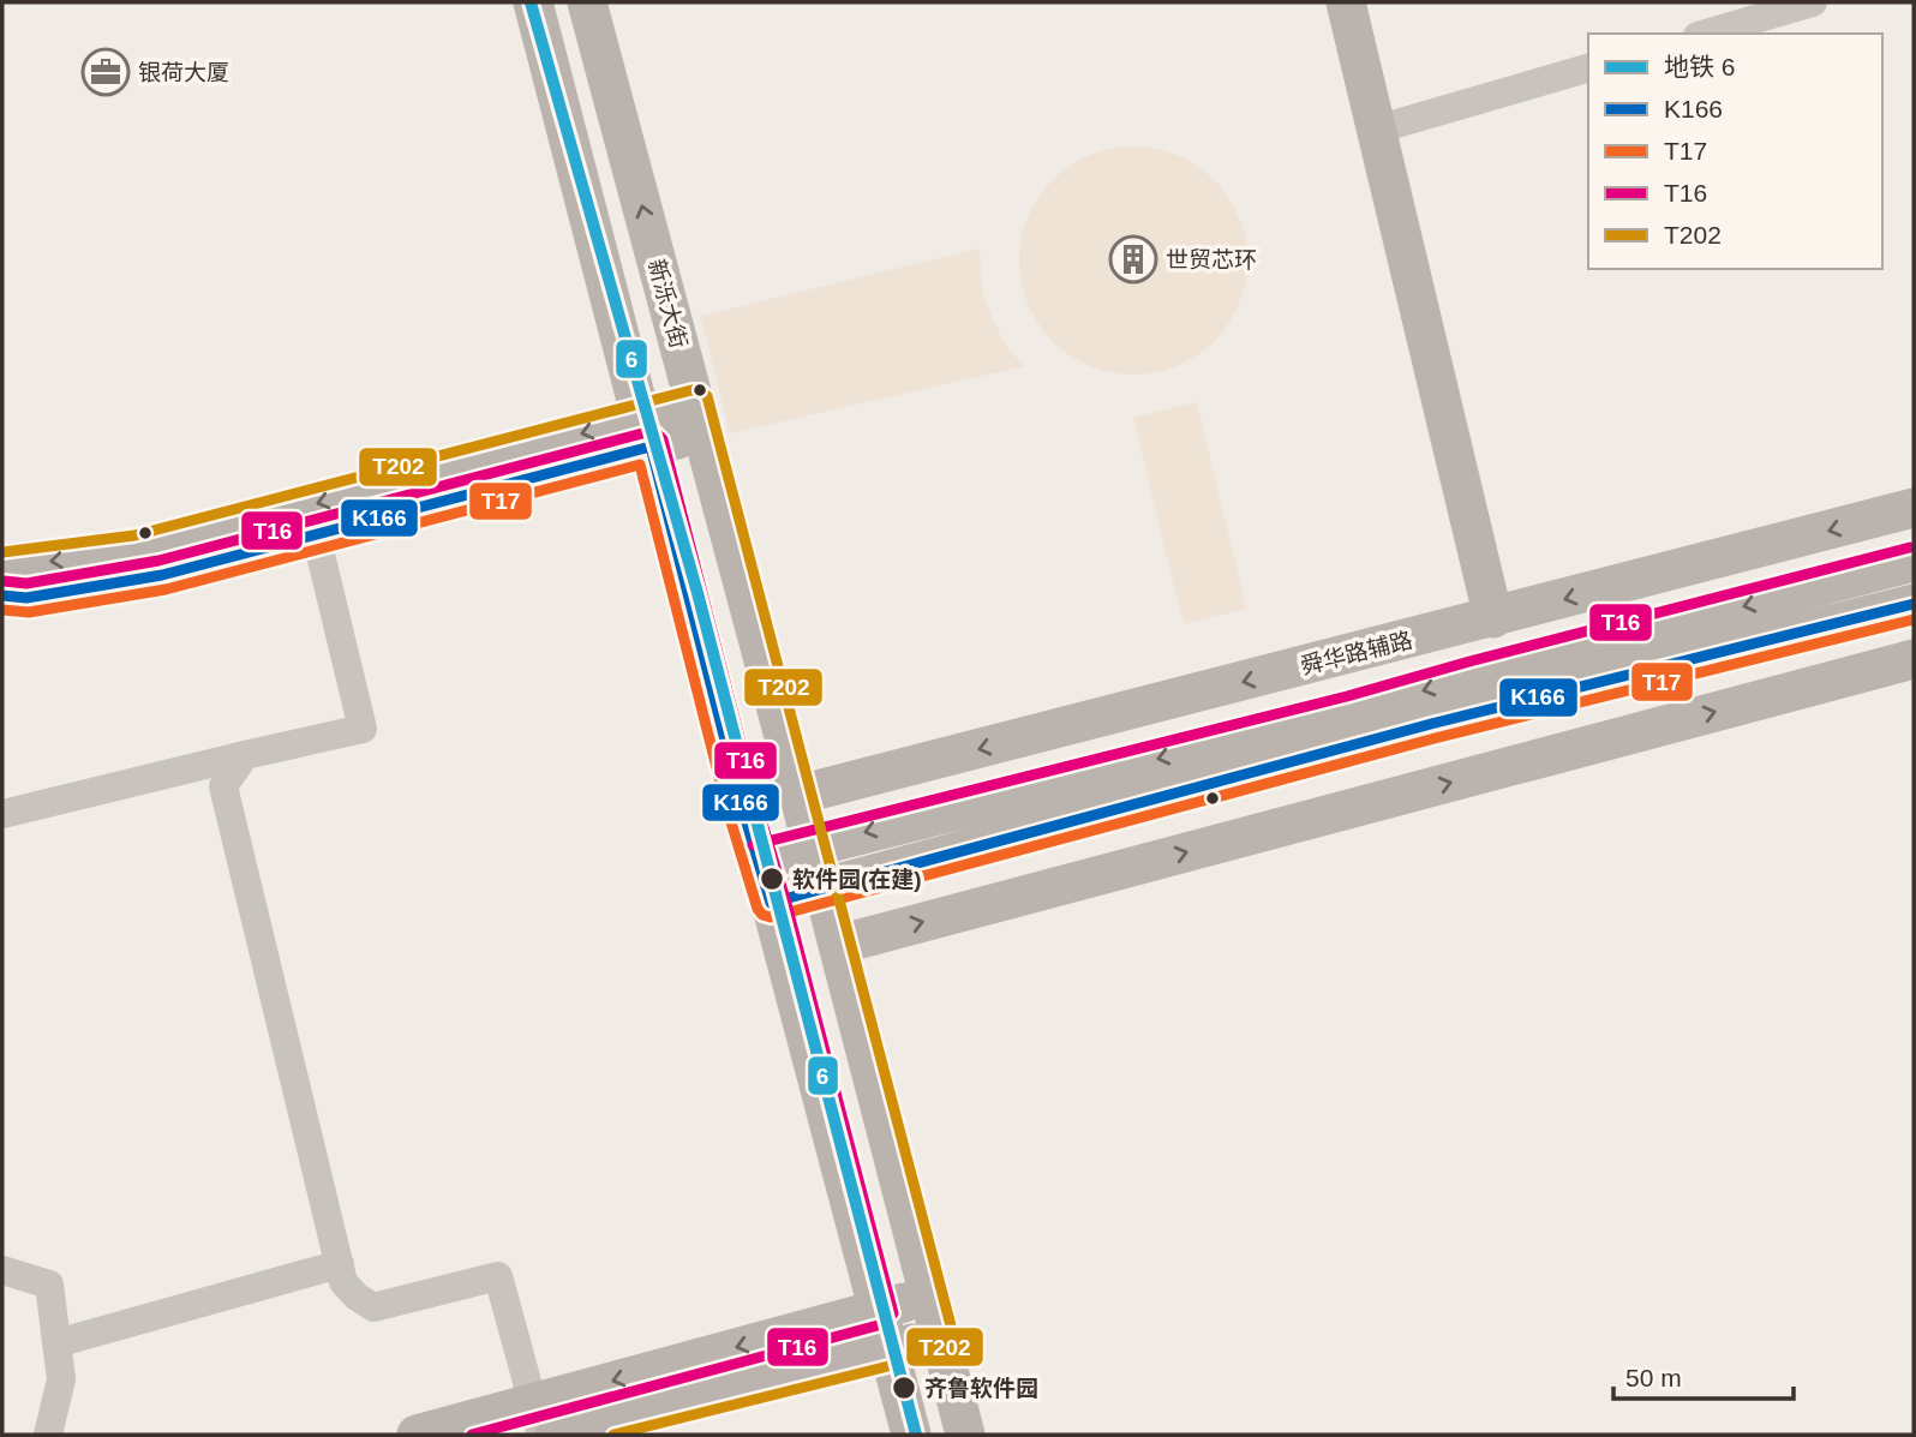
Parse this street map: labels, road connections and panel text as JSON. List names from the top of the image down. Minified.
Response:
{"streets":{"main road":["新泺大街","舜华路辅路"]},"crossings":[["新泺大街","舜华路辅路"]],"places":{"office":["银荷大厦"],"building":["世贸芯环"],"other":["软件园(在建)","齐鲁软件园"]},"lines":["metro line 6","transit line T202","transit line T16","transit line K166","transit line T17"],"legend":["地铁 6","K166","T17","T16","T202"],"scale_bar":"50 m"}
